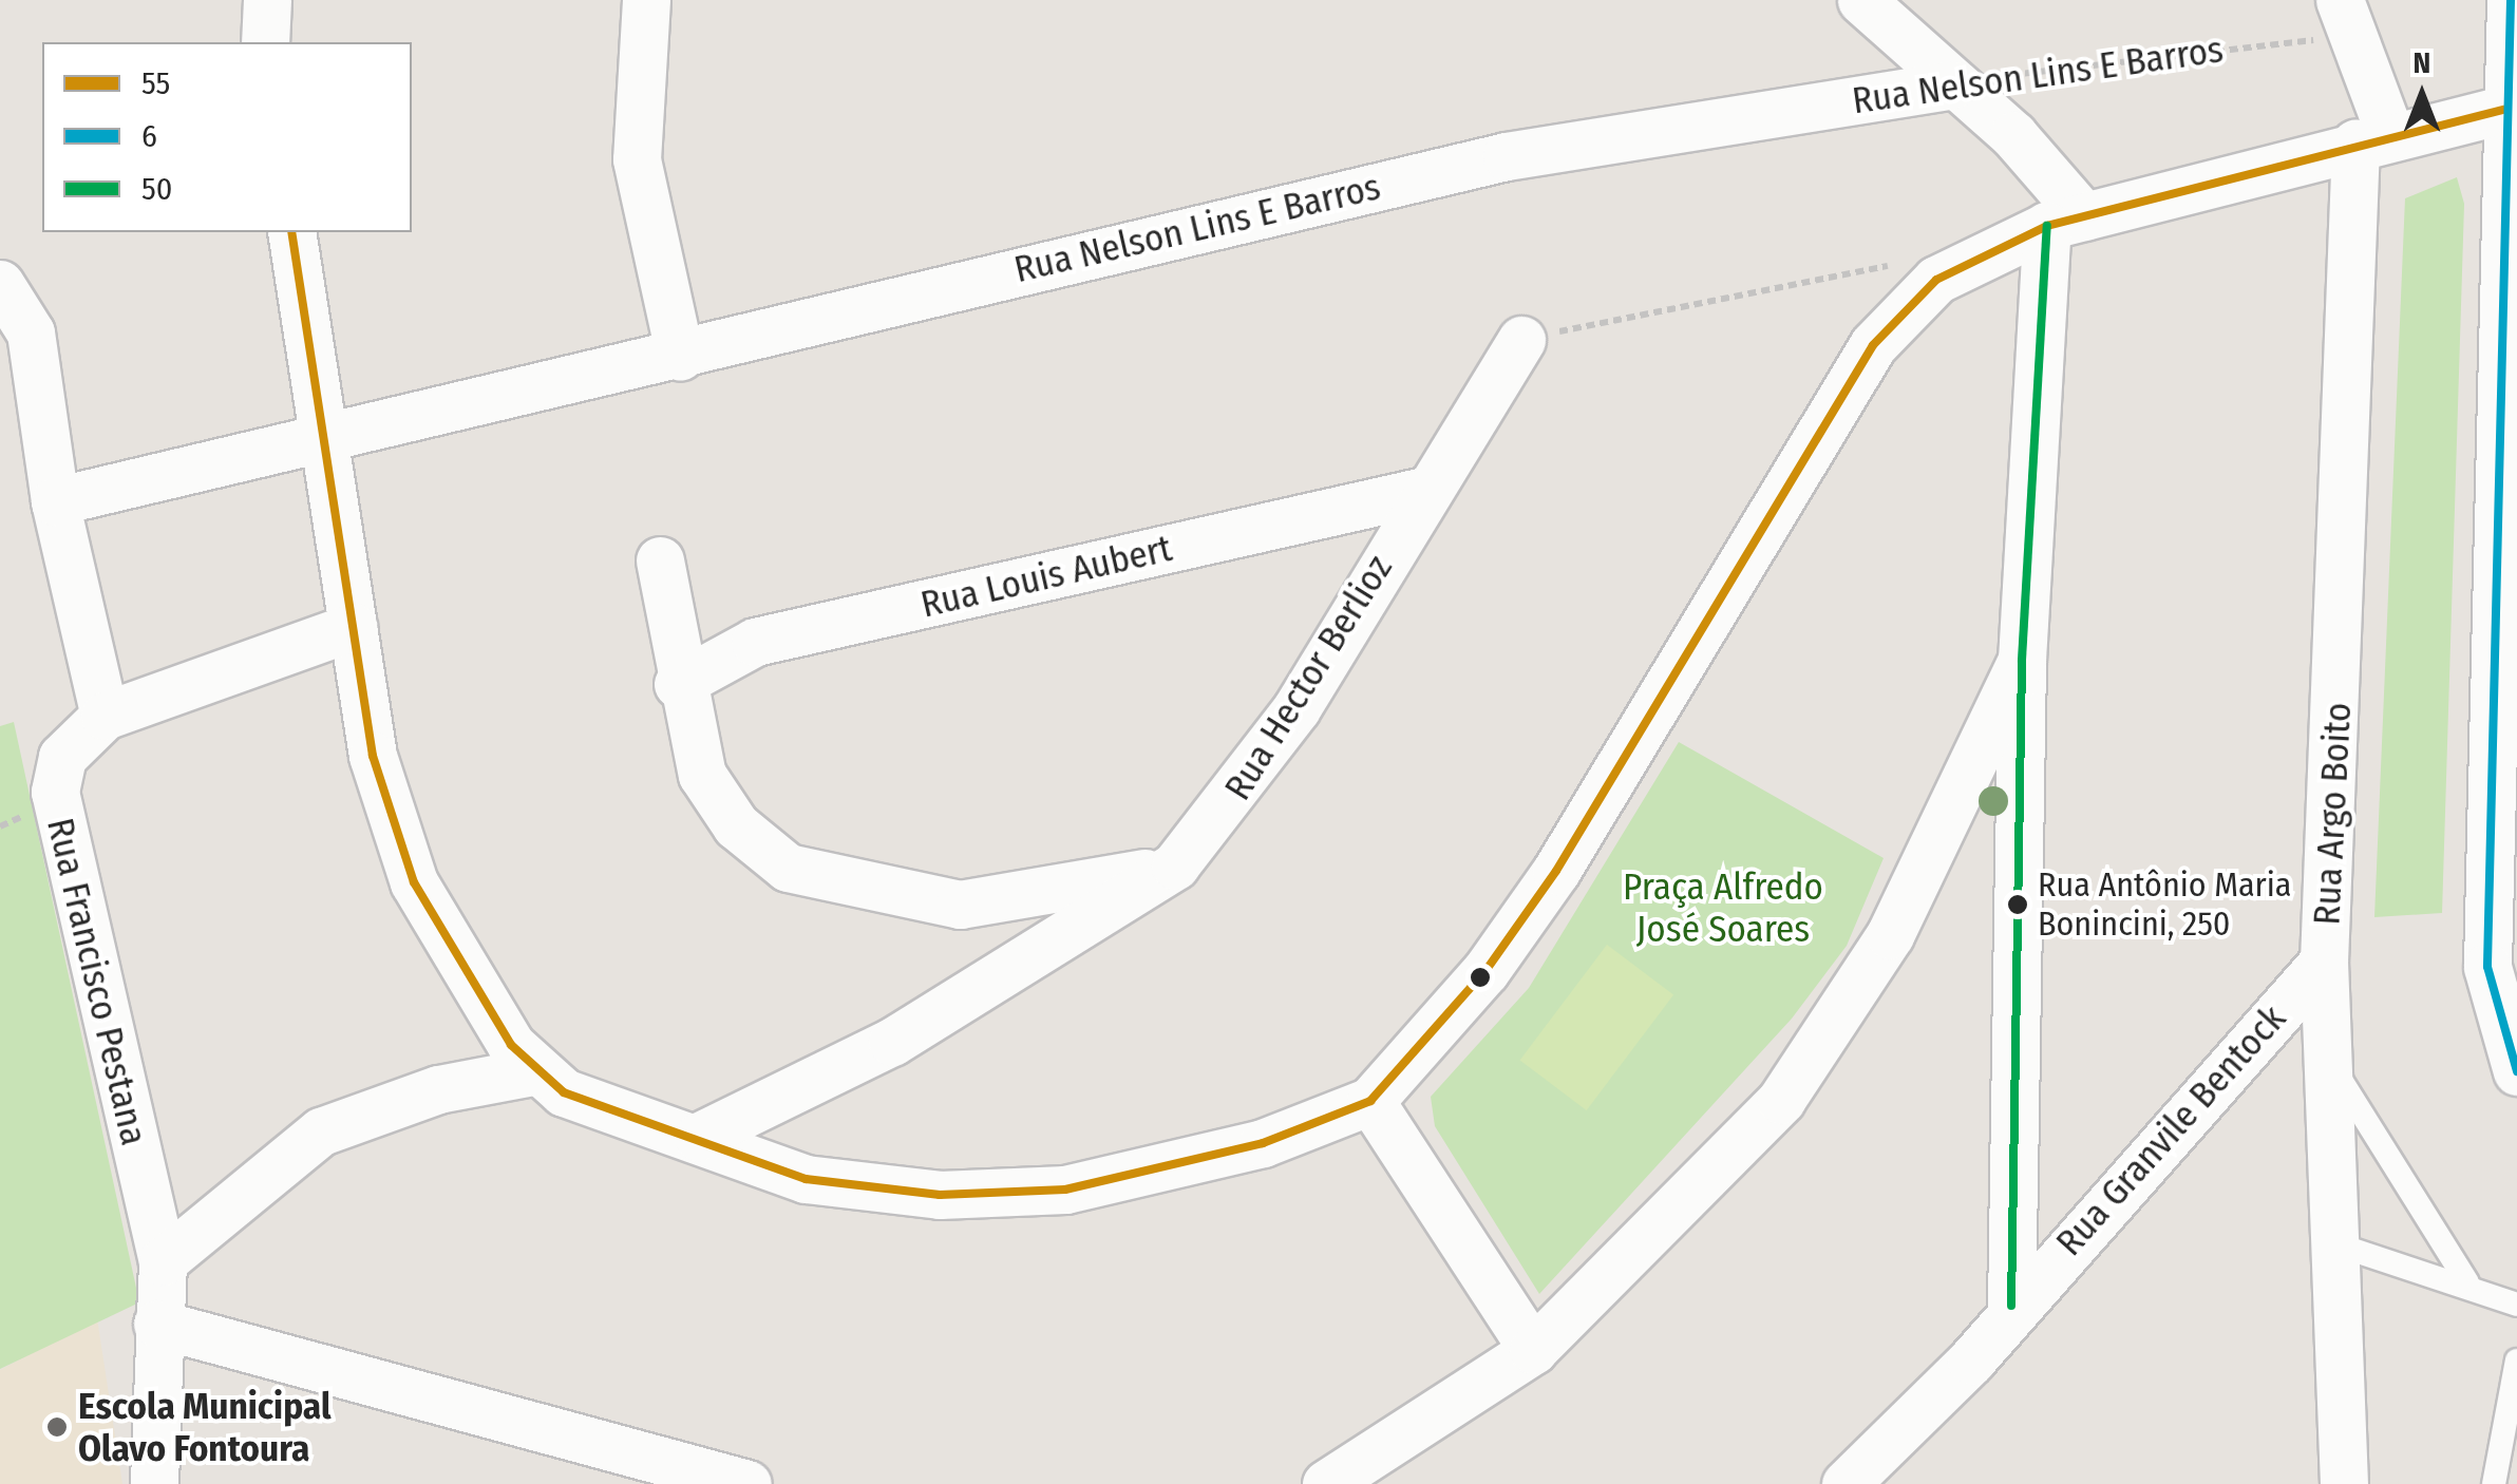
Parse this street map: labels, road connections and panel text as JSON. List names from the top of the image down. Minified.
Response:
{"streets":{"street":["Rua Nelson Lins E Barros","Rua Louis Aubert","Rua Hector Berlioz","Rua Argo Boito","Rua Francisco Pestana","Rua Granvile Bentock"]},"crossings":[["Rua Louis Aubert","Rua Hector Berlioz"],["Rua Argo Boito","Rua Granvile Bentock"]],"parks":["Praça Alfredo José Soares"],"places":["Rua Antônio Maria Bonincini, 250","Escola Municipal Olavo Fontoura"],"lines":["transit line 6","transit line 55","transit line 50"],"legend":["55","6","50"],"north":"top"}
